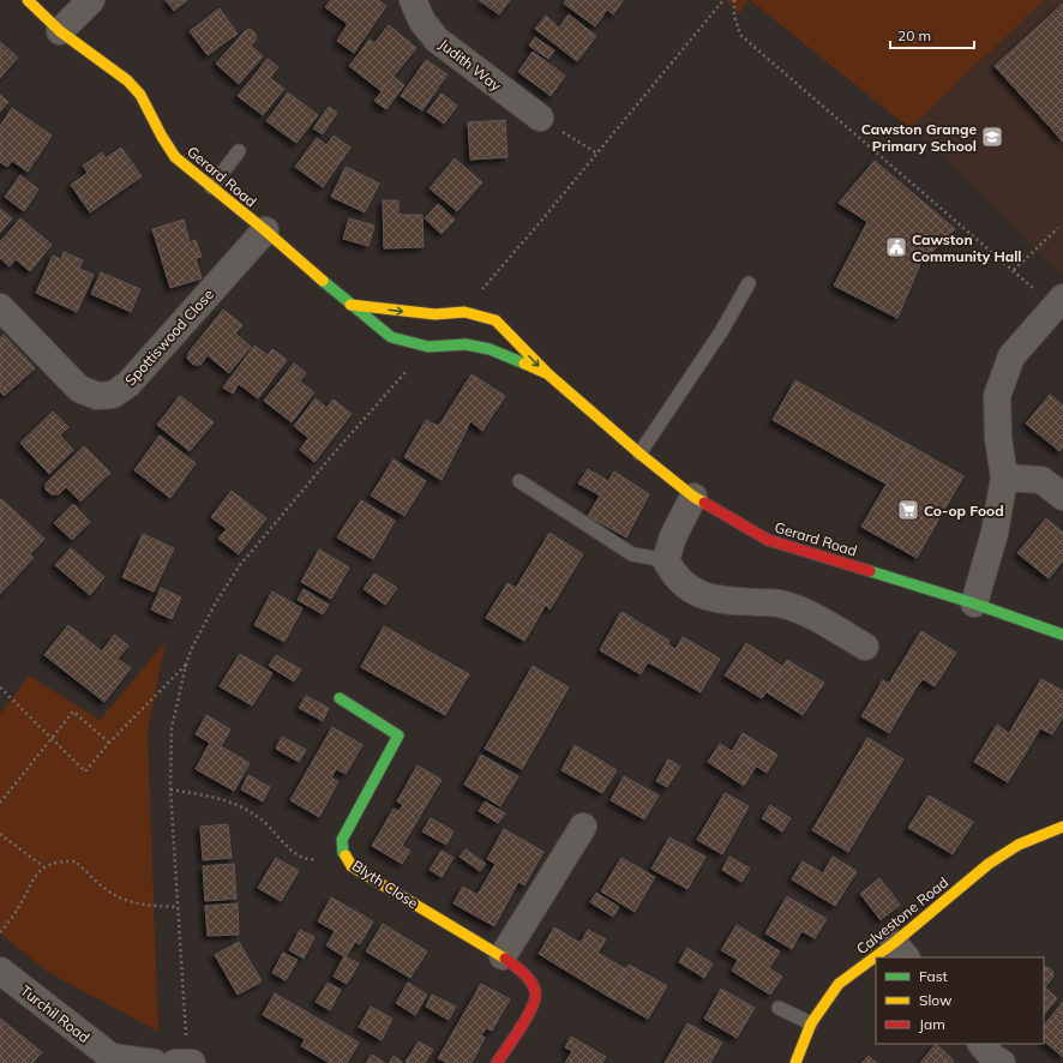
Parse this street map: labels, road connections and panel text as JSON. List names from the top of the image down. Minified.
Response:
{"streets":{"street":["Judith Way","Gerard Road","Spottiswood Close","Blyth Close","Calvestone Road","Turchil Road"]},"crossings":[["Gerard Road","Spottiswood Close"]],"places":{"school or university":["Cawston Grange Primary School"],"public building":["Cawston Community Hall"],"supermarket":["Co-op Food"]},"legend":["Fast","Slow","Jam"],"scale_bar":"20 m"}
